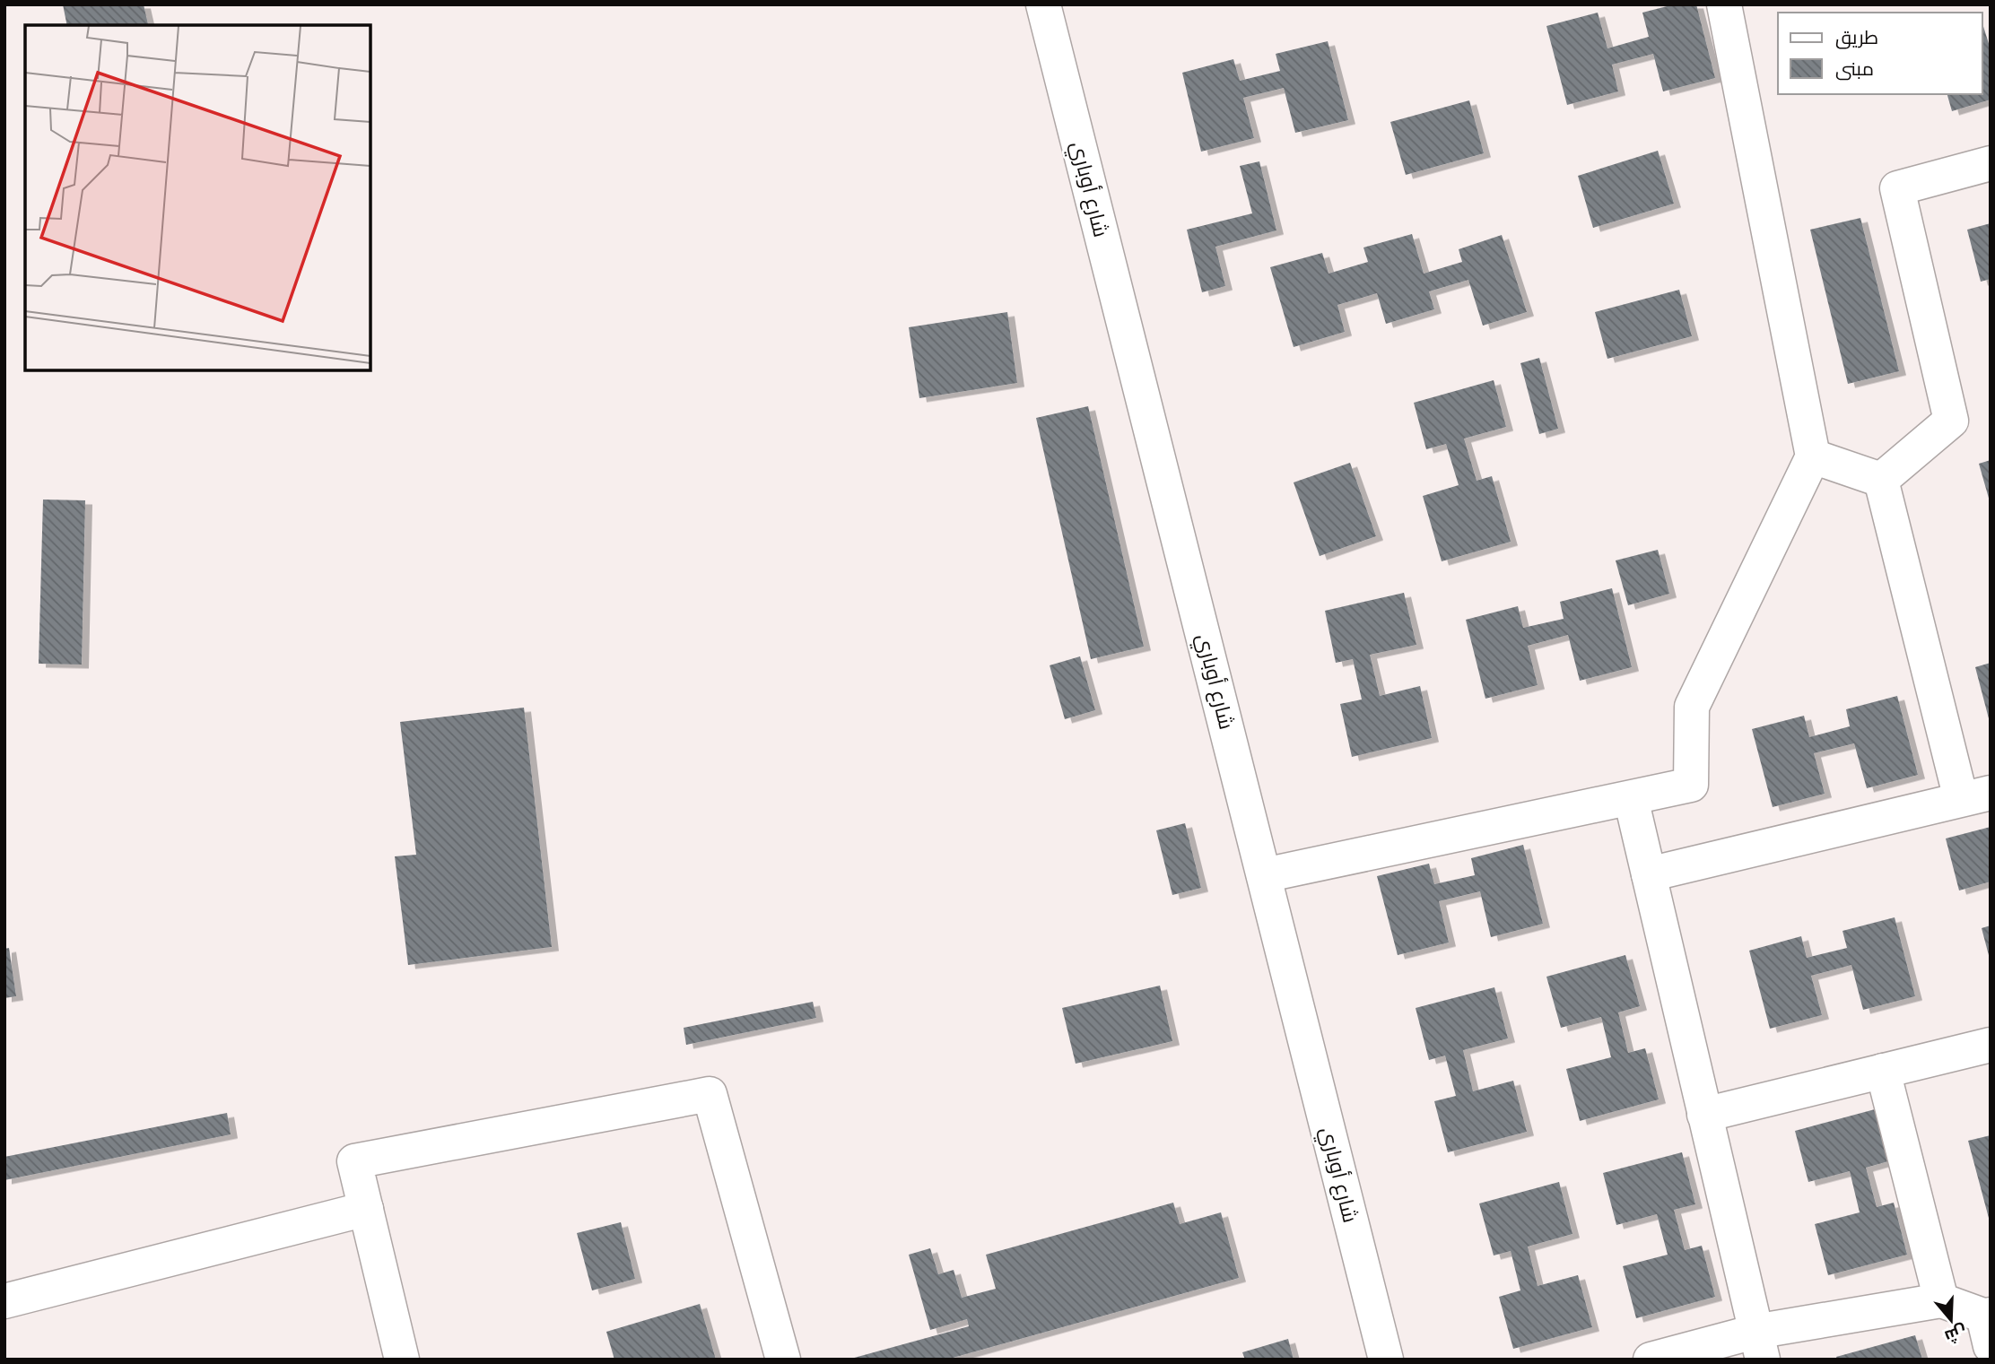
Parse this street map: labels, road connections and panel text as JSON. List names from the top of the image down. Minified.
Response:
{"streets":{"street":["شارع أوباري"]},"legend":["طريق","مبنى"],"north":"bottom"}
